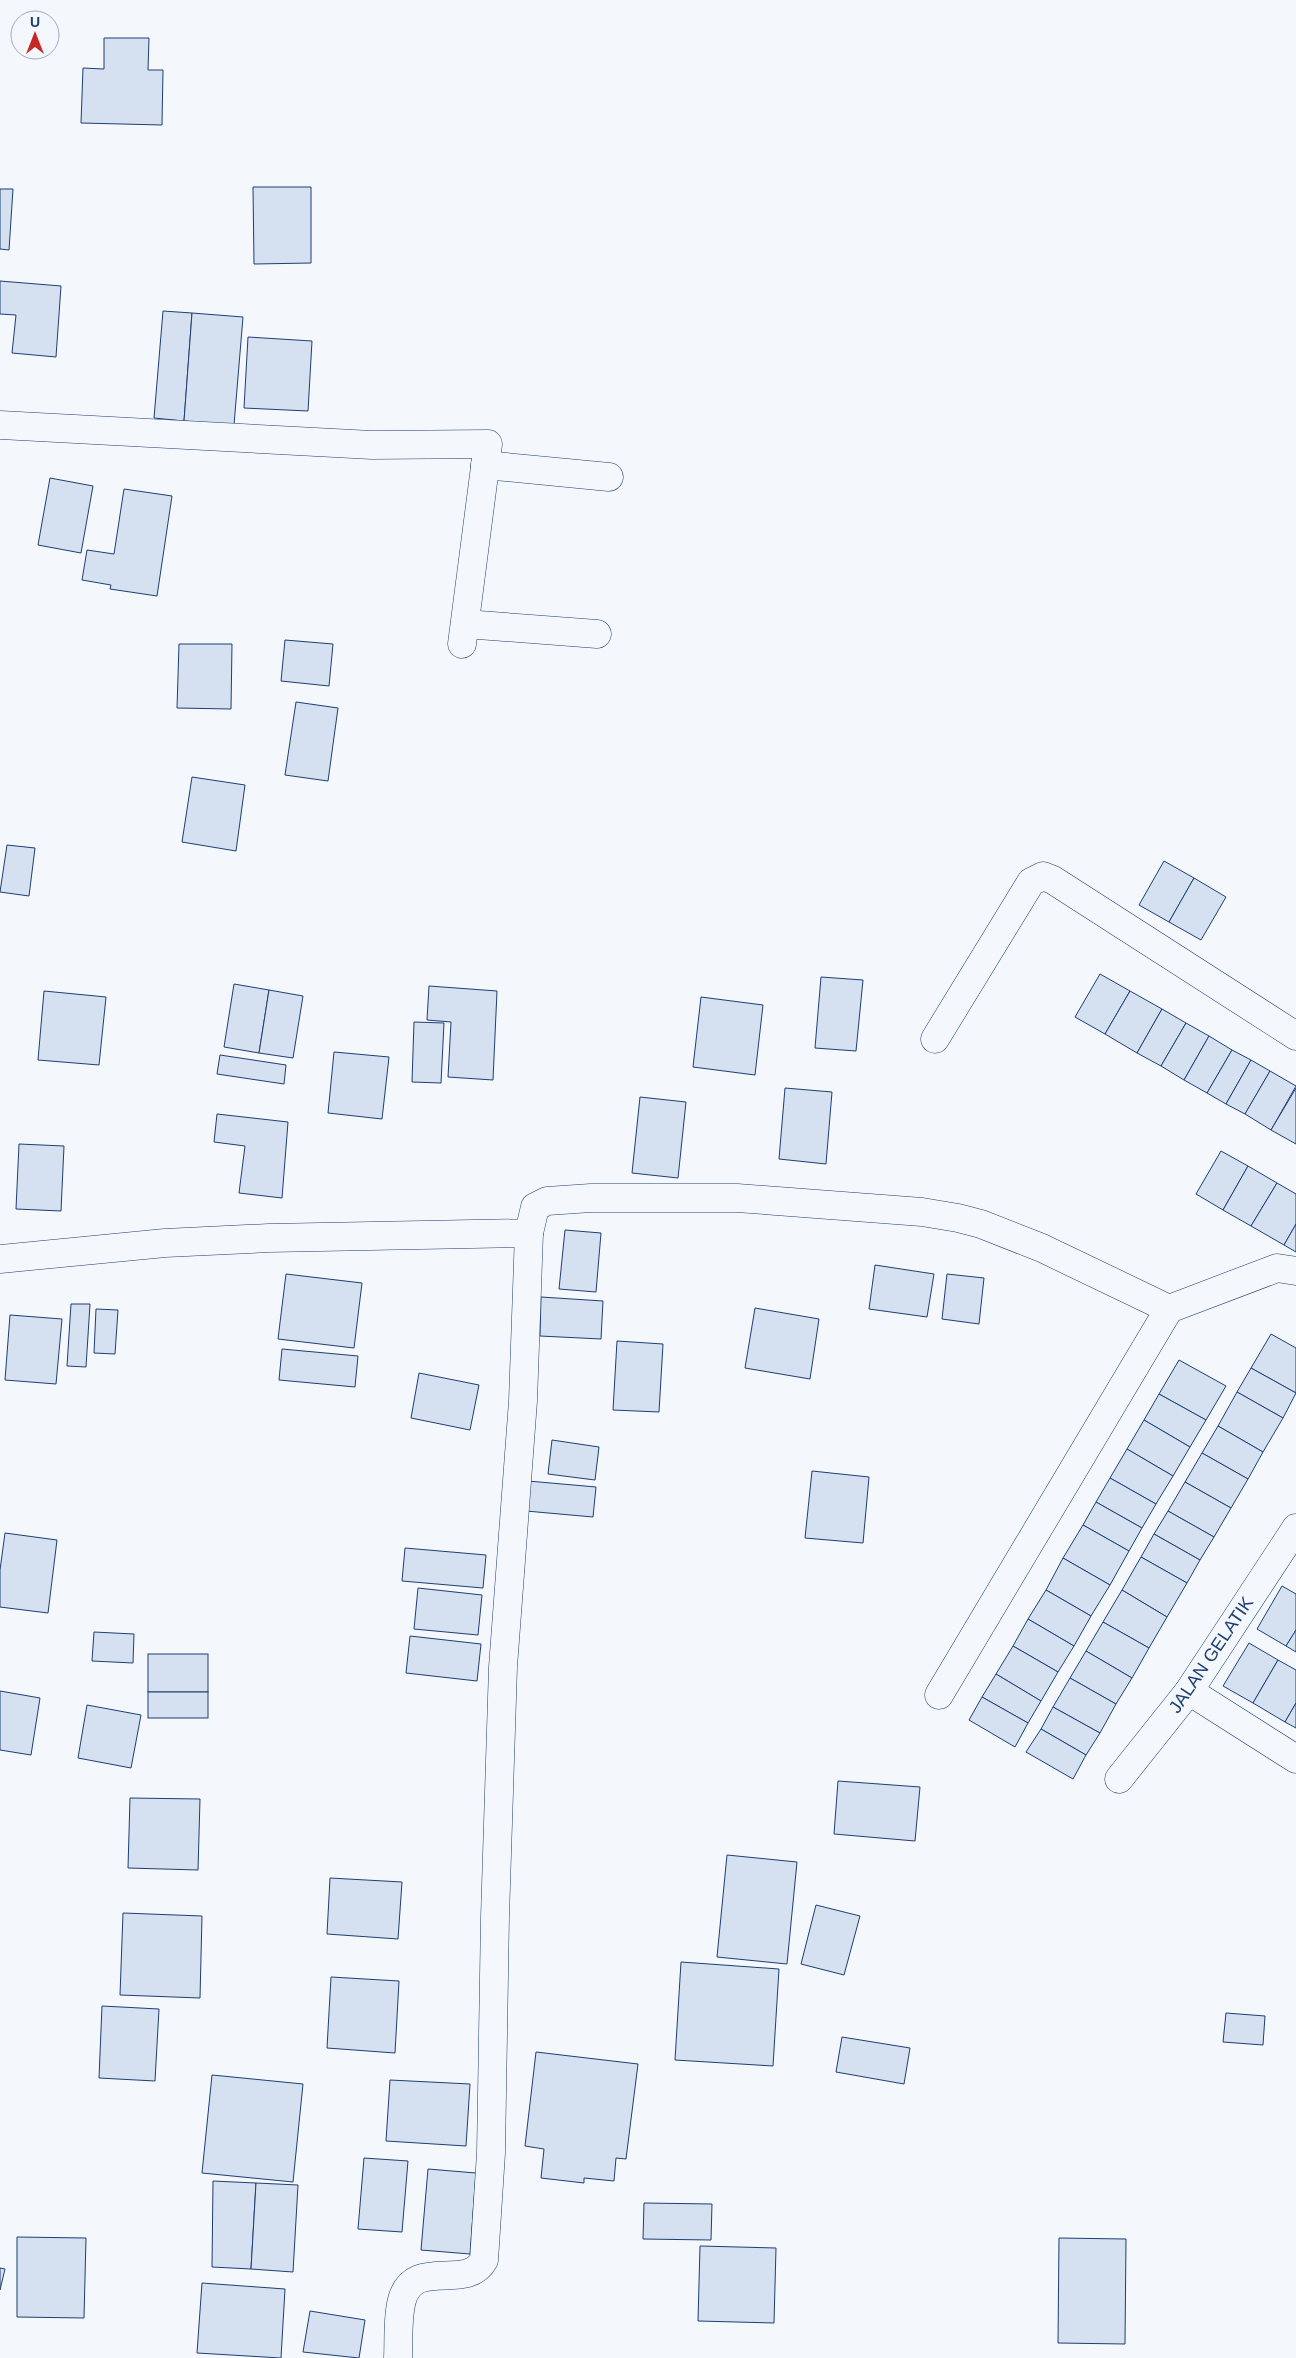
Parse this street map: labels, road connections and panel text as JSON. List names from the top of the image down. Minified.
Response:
{"streets":{"street":["JALAN GELATIK"]},"north":"top"}
